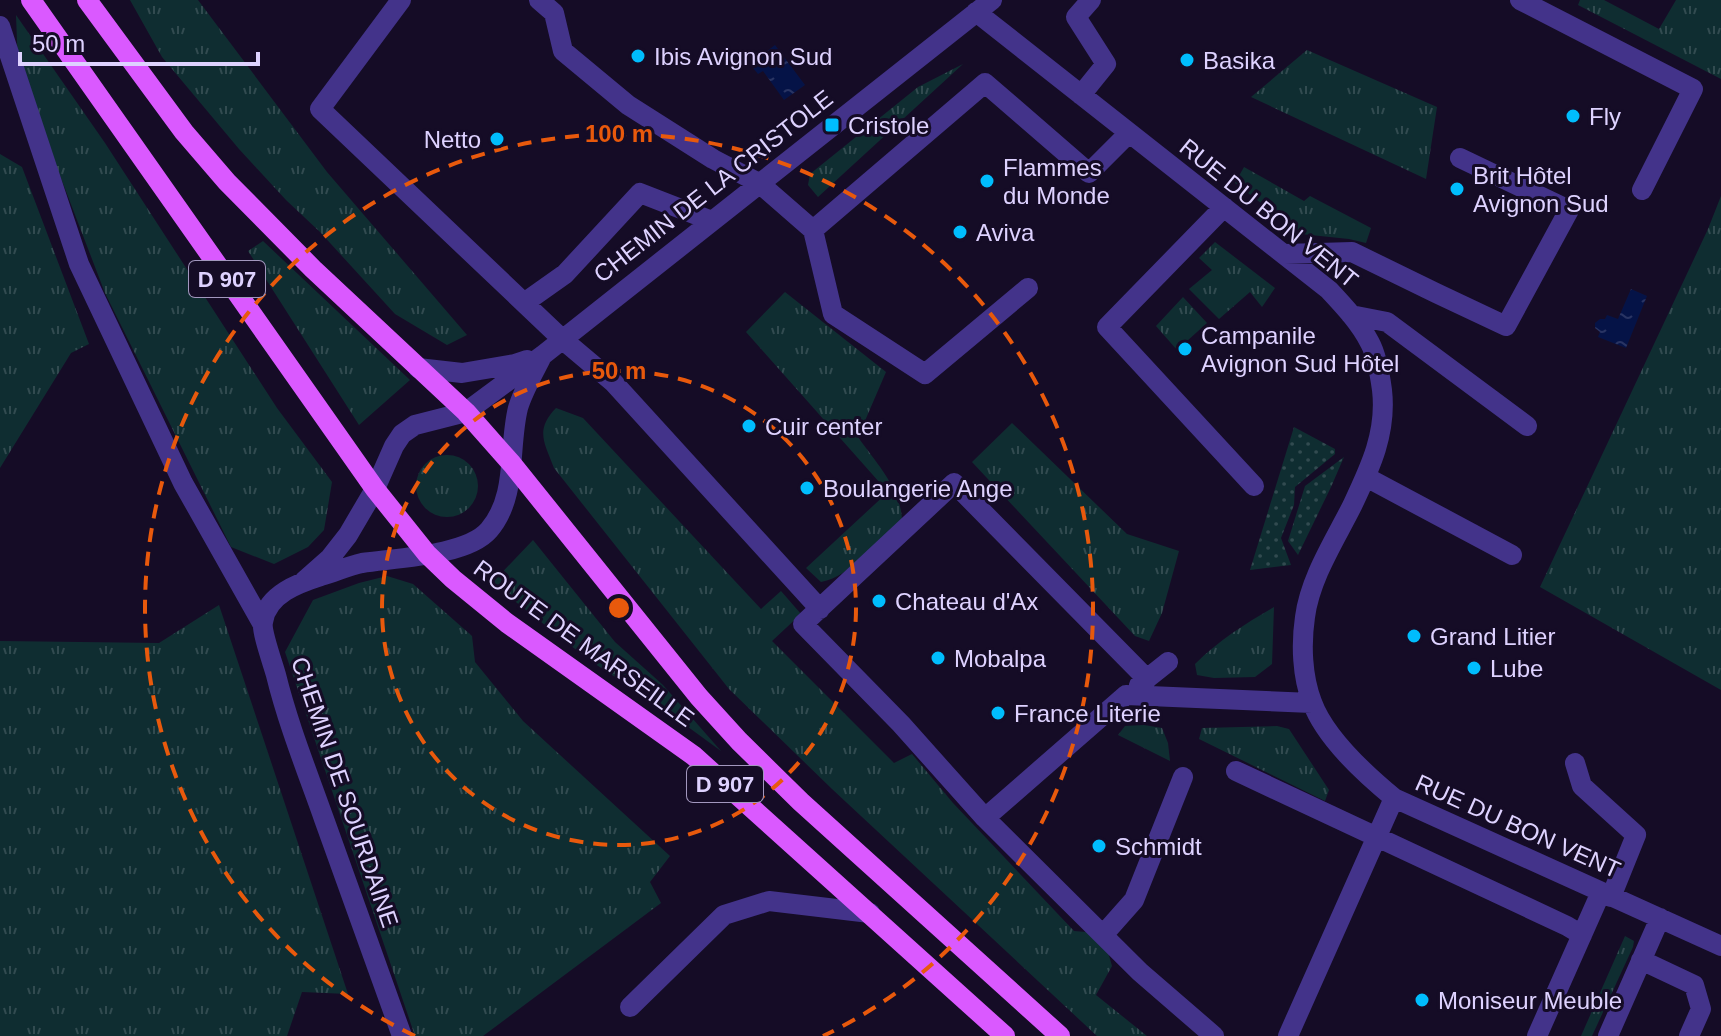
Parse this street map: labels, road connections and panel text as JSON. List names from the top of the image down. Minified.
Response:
{"streets":{"main road":["D 907","ROUTE DE MARSEILLE"],"street":["CHEMIN DE LA CRISTOLE","RUE DU BON VENT","CHEMIN DE SOURDAINE"]},"crossings":[["CHEMIN DE LA CRISTOLE","RUE DU BON VENT"],["CHEMIN DE LA CRISTOLE","ROUTE DE MARSEILLE"]],"places":{"other":["Ibis Avignon Sud","Basika","Fly","Netto","Flammes du Monde","Brit Hôtel Avignon Sud","Aviva","Campanile Avignon Sud Hôtel","Cuir center","Boulangerie Ange","Chateau d'Ax","Grand Litier","Mobalpa","Lube","France Literie","Schmidt","Moniseur Meuble"],"transit":["Cristole"]},"scale_bar":"50 m","rings":["100 m","50 m"]}
